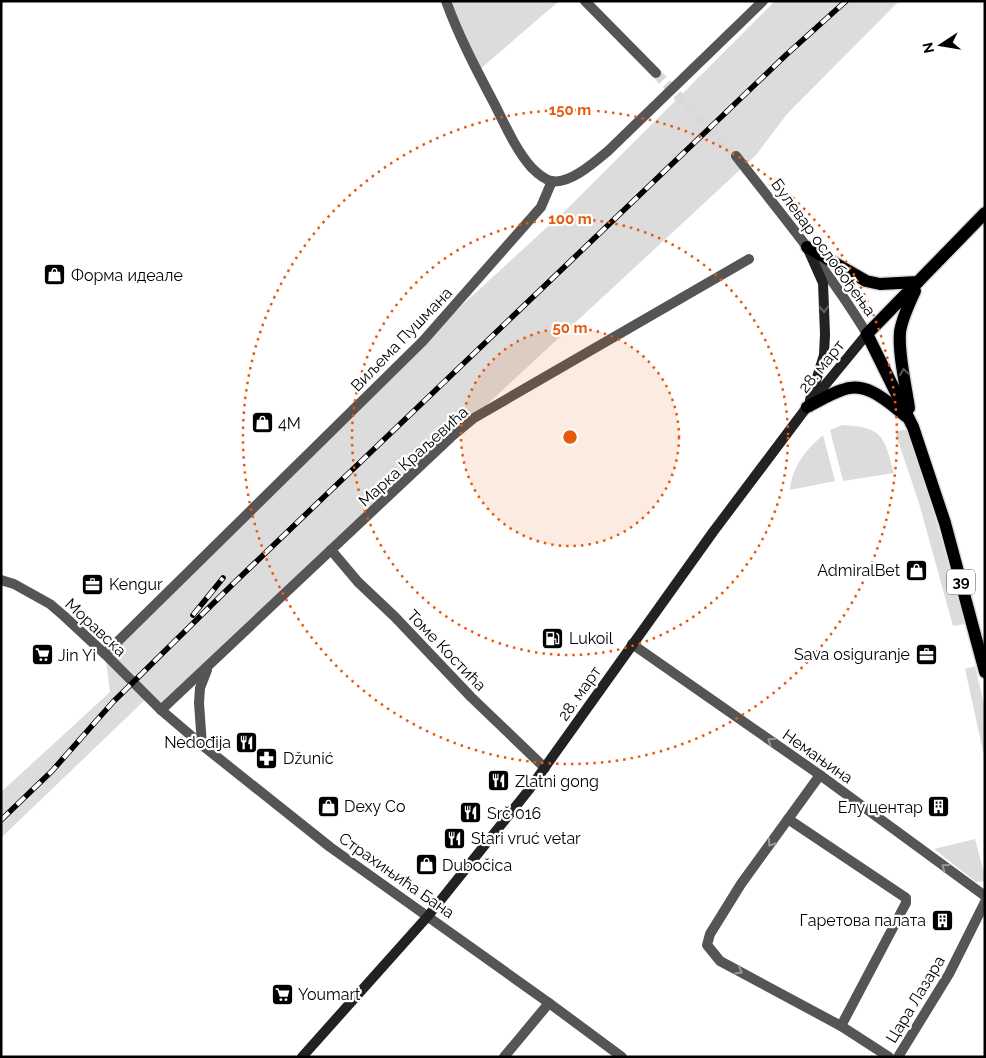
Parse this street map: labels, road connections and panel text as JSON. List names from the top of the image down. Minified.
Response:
{"streets":{"main road":["Булевар ослобођења","28. март","39"],"street":["Виљема Пушмана","Марка Краљевића","Моравска","Томе Костића","Немањина","Страхињића Бана","Цара Лазара"]},"crossings":[["Булевар ослобођења","28. март"],["Виљема Пушмана","Моравска"],["28. март","Томе Костића"],["28. март","Немањина"],["28. март","Страхињића Бана"],["Марка Краљевића","Моравска"],["Марка Краљевића","Томе Костића"],["Марка Краљевића","Страхињића Бана"],["Моравска","Страхињића Бана"]],"one_way":["Немањина"],"places":{"shop":["Форма идеале","4M","AdmiralBet","Dexy Co","Dubočica"],"office":["Kengur","Sava osiguranje"],"fuel station":["Lukoil"],"supermarket":["Jin Yi","Youmart"],"restaurant":["Nedođija","Zlatni gong","Srč 016","Stari vruć vetar"],"pharmacy":["Džunić"],"building":["Елу центар","Гаретова палата"]},"north":"left","rings":["150 m","100 m","50 m"]}
